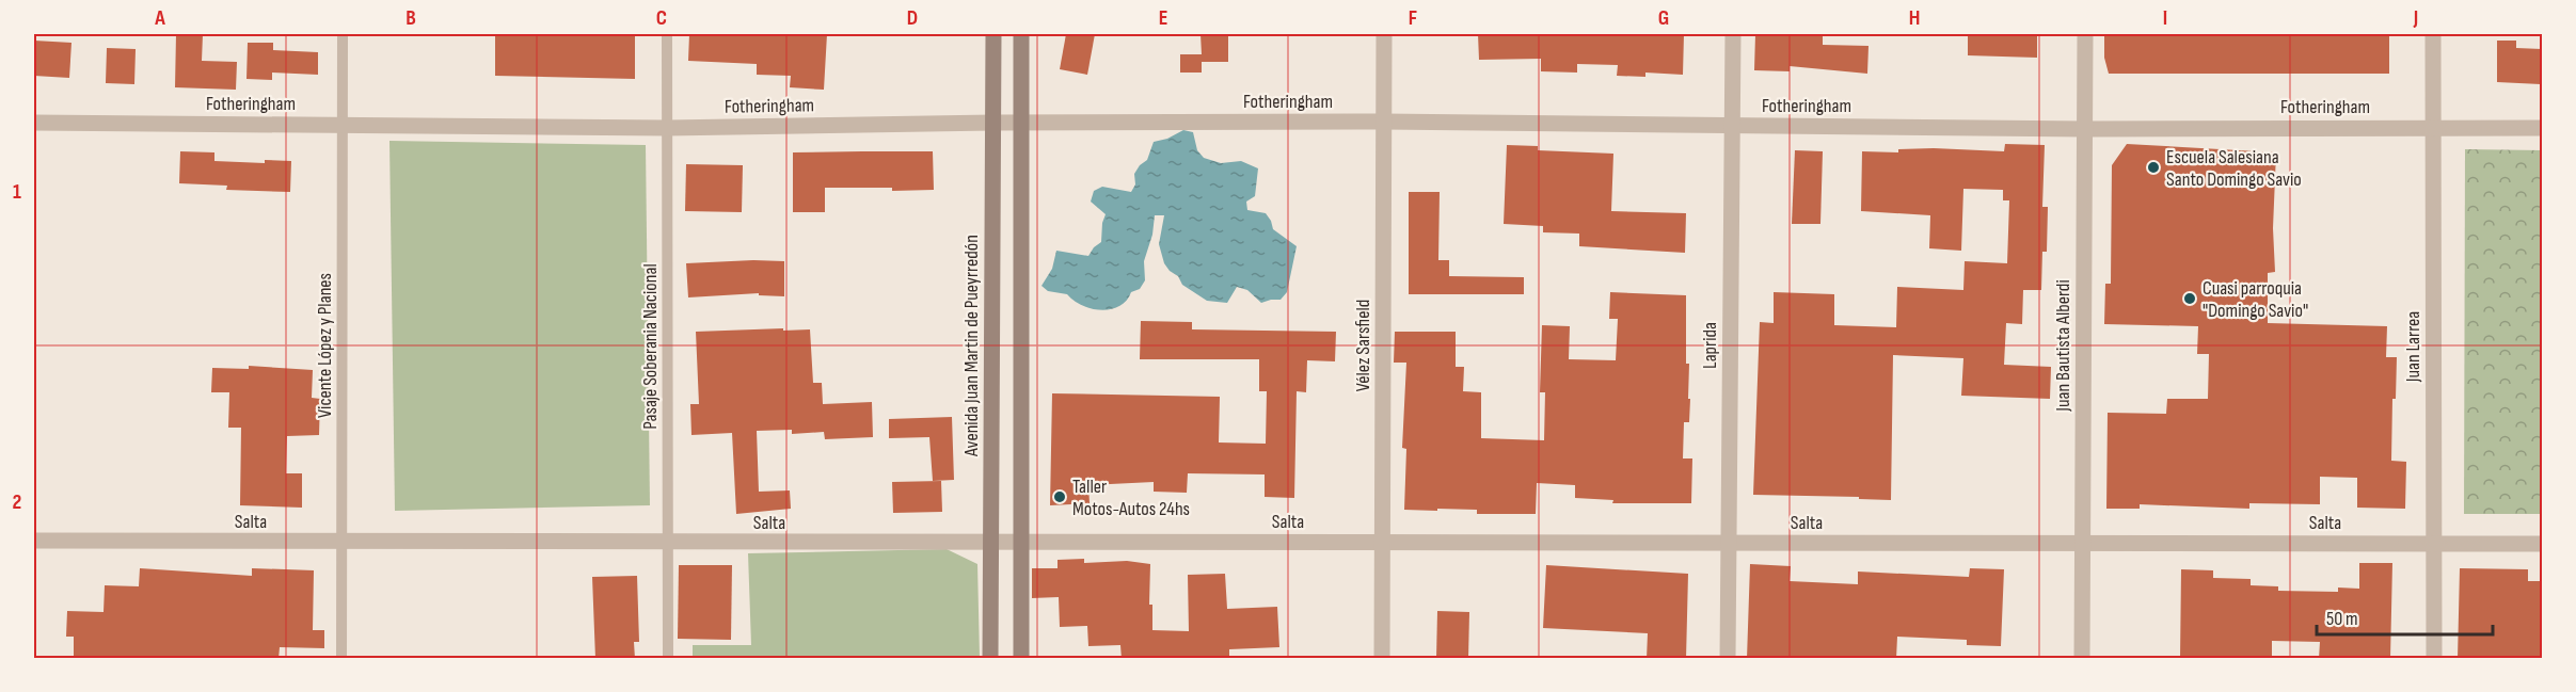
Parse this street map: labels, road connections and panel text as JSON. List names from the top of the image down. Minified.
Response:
{"streets":{"main road":["Avenida Juan Martin de Pueyrredón"],"street":["Fotheringham","Vélez Sarsfield","Laprida","Juan Bautista Alberdi","Juan Larrea","Salta"],"lane":["Vicente López y Planes","Pasaje Soberania Nacional"]},"crossings":[["Fotheringham","Vicente López y Planes"],["Fotheringham","Avenida Juan Martin de Pueyrredón"],["Fotheringham","Vélez Sarsfield"],["Fotheringham","Laprida"],["Fotheringham","Juan Bautista Alberdi"],["Fotheringham","Pasaje Soberania Nacional"],["Fotheringham","Juan Larrea"],["Vicente López y Planes","Salta"],["Avenida Juan Martin de Pueyrredón","Salta"],["Vélez Sarsfield","Salta"],["Laprida","Salta"],["Juan Bautista Alberdi","Salta"],["Pasaje Soberania Nacional","Salta"],["Juan Larrea","Salta"]],"places":["Escuela Salesiana Santo Domingo Savio","Cuasi parroquia \"Domingo Savio\"","Taller Motos-Autos 24hs"],"scale_bar":"50 m","grid":{"columns":["A","B","C","D","E","F","G","H","I","J"],"rows":["1","2"]}}
